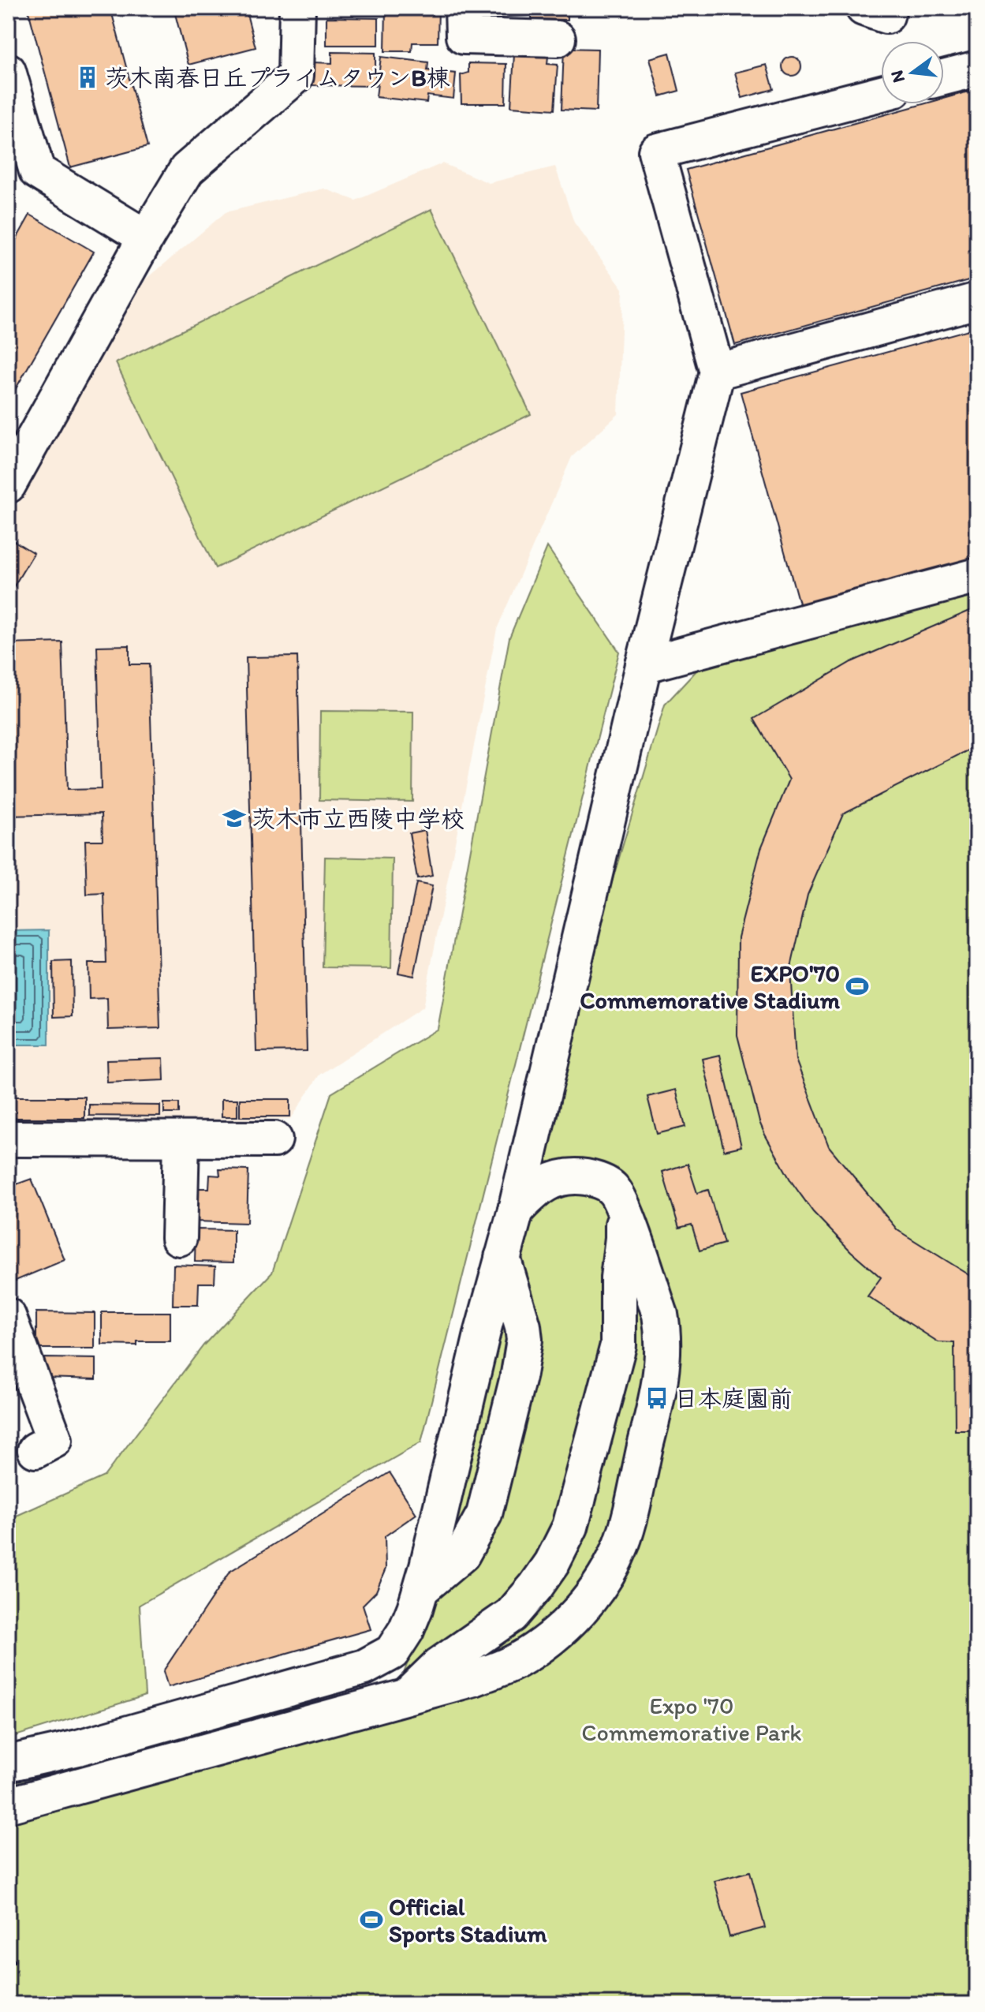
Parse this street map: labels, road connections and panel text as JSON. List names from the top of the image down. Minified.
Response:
{"parks":["Expo '70 Commemorative Park"],"places":{"building":["茨木南春日丘プライムタウンB棟"],"school or university":["茨木市立西陵中学校"],"sports":["EXPO'70 Commemorative Stadium","Official Sports Stadium"],"bus stop":["日本庭園前"]},"north":"left"}
